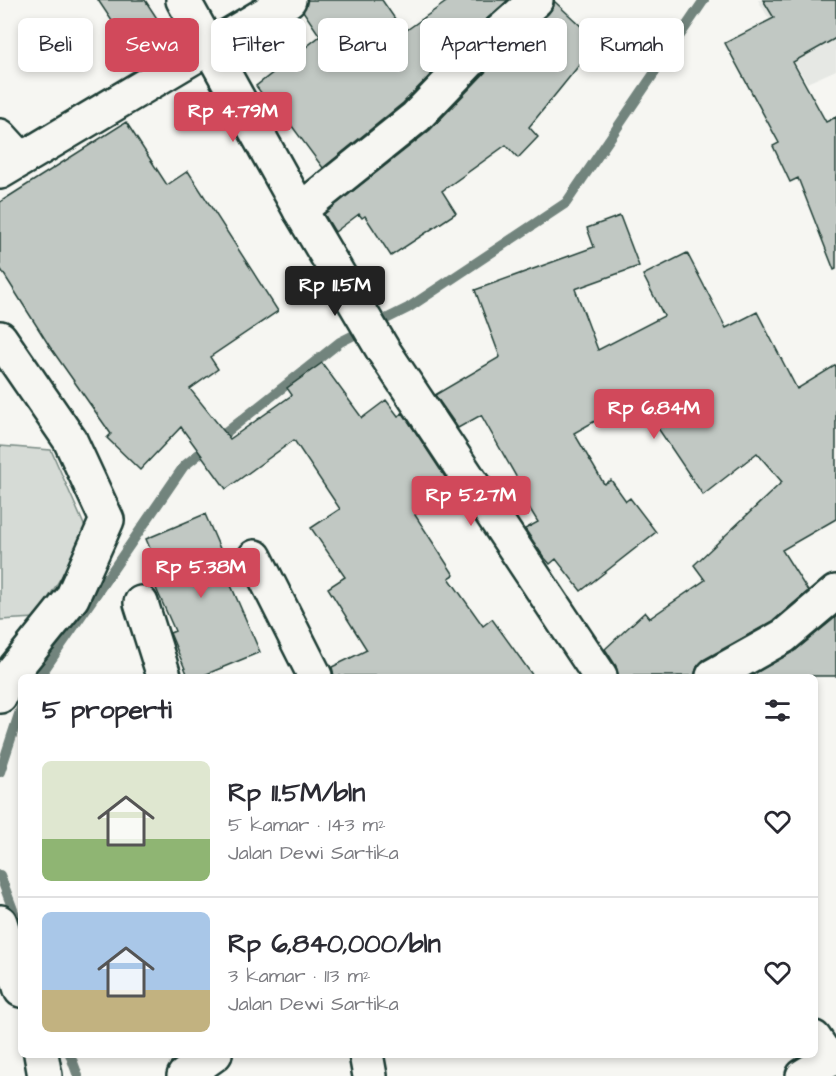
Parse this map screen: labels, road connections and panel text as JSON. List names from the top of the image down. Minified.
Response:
{"page":{"chip":["Beli","Sewa","Filter","Baru","Apartemen","Rumah"],"price":["Rp 4.79M","Rp 11.5M","Rp 6.84M","Rp 5.27M","Rp 5.38M"],"heading":"5 properti","list":[{"name":"Rp 11.5M/bln","note":"5 kamar · 143 m² · Jalan Dewi Sartika"},{"name":"Rp 6,840,000/bln","note":"3 kamar · 113 m² · Jalan Dewi Sartika"}]}}
